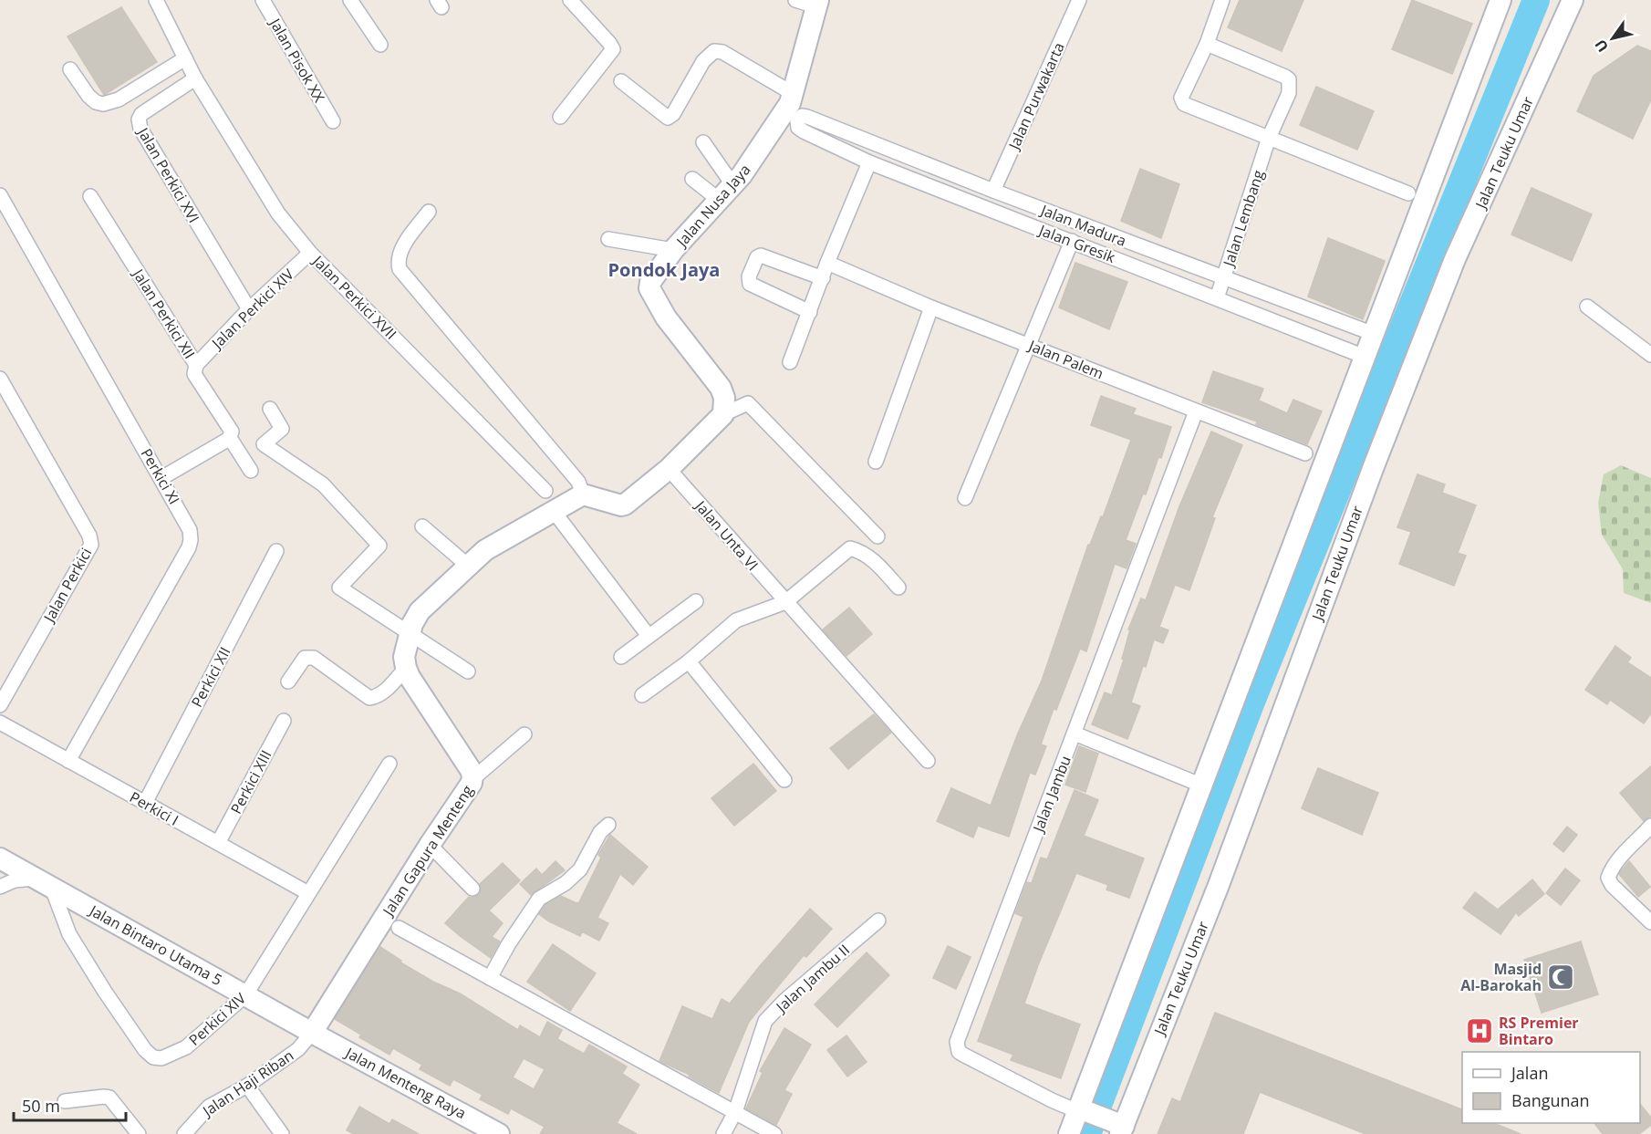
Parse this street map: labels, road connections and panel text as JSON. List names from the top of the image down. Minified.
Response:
{"streets":{"main road":["Jalan Teuku Umar","Jalan Nusa Jaya","Jalan Gapura Menteng","Jalan Bintaro Utama 5","Jalan Menteng Raya"],"street":["Jalan Pisok XX","Jalan Purwakarta","Jalan Perkici XVI","Jalan Lembang","Jalan Madura","Jalan Gresik","Jalan Perkici XVII","Jalan Perkici XIV","Jalan Perkici XII","Jalan Palem","Perkici XI","Jalan Unta VI","Jalan Perkici","Perkici XII","Perkici XIII","Jalan Jambu","Perkici I","Jalan Jambu II","Perkici XIV","Jalan Haji Riban"]},"crossings":[["Jalan Purwakarta","Jalan Madura"],["Jalan Perkici XVI","Jalan Perkici XVII"],["Jalan Perkici XVI","Jalan Perkici XIV"],["Jalan Lembang","Jalan Madura"],["Jalan Lembang","Jalan Gresik"],["Jalan Madura","Jalan Gresik"],["Jalan Perkici XVII","Jalan Perkici XIV"],["Jalan Perkici XIV","Jalan Perkici XII"],["Jalan Palem","Jalan Jambu"],["Perkici XI","Perkici I"],["Perkici XII","Perkici I"],["Perkici XIII","Perkici I"],["Perkici I","Perkici XIV"],["Jalan Gapura Menteng","Jalan Bintaro Utama 5"],["Jalan Gapura Menteng","Jalan Haji Riban"],["Jalan Gapura Menteng","Jalan Menteng Raya"],["Jalan Bintaro Utama 5","Perkici XIV"],["Jalan Bintaro Utama 5","Jalan Haji Riban"],["Jalan Bintaro Utama 5","Jalan Menteng Raya"],["Jalan Haji Riban","Jalan Menteng Raya"]],"districts":["Pondok Jaya"],"places":{"mosque":["Masjid Al-Barokah"],"hospital":["RS Premier Bintaro"]},"legend":["Jalan","Bangunan"],"scale_bar":"50 m","north":"bottom left"}
